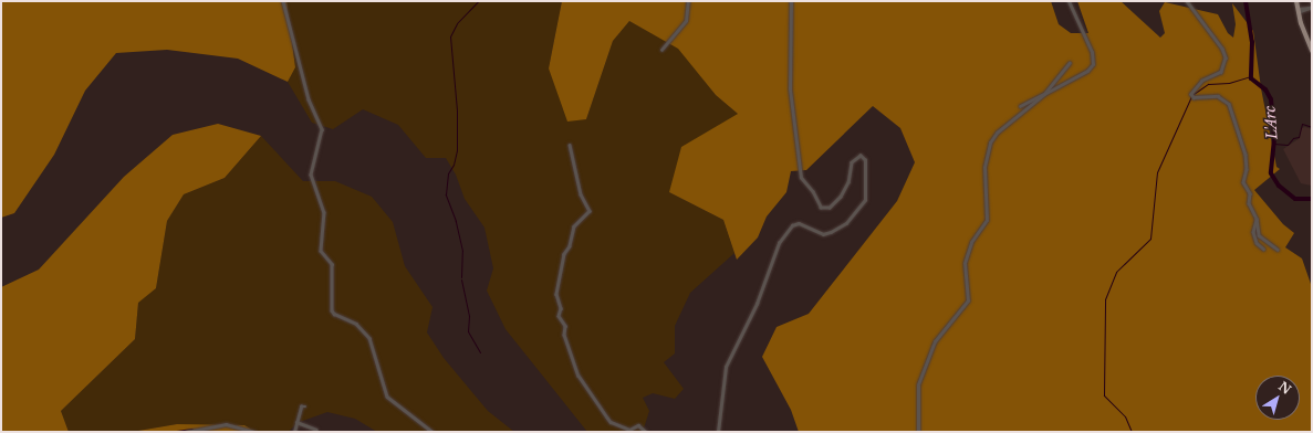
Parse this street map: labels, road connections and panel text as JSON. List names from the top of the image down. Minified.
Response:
{"water":["L'Arc"],"north":"top right"}
